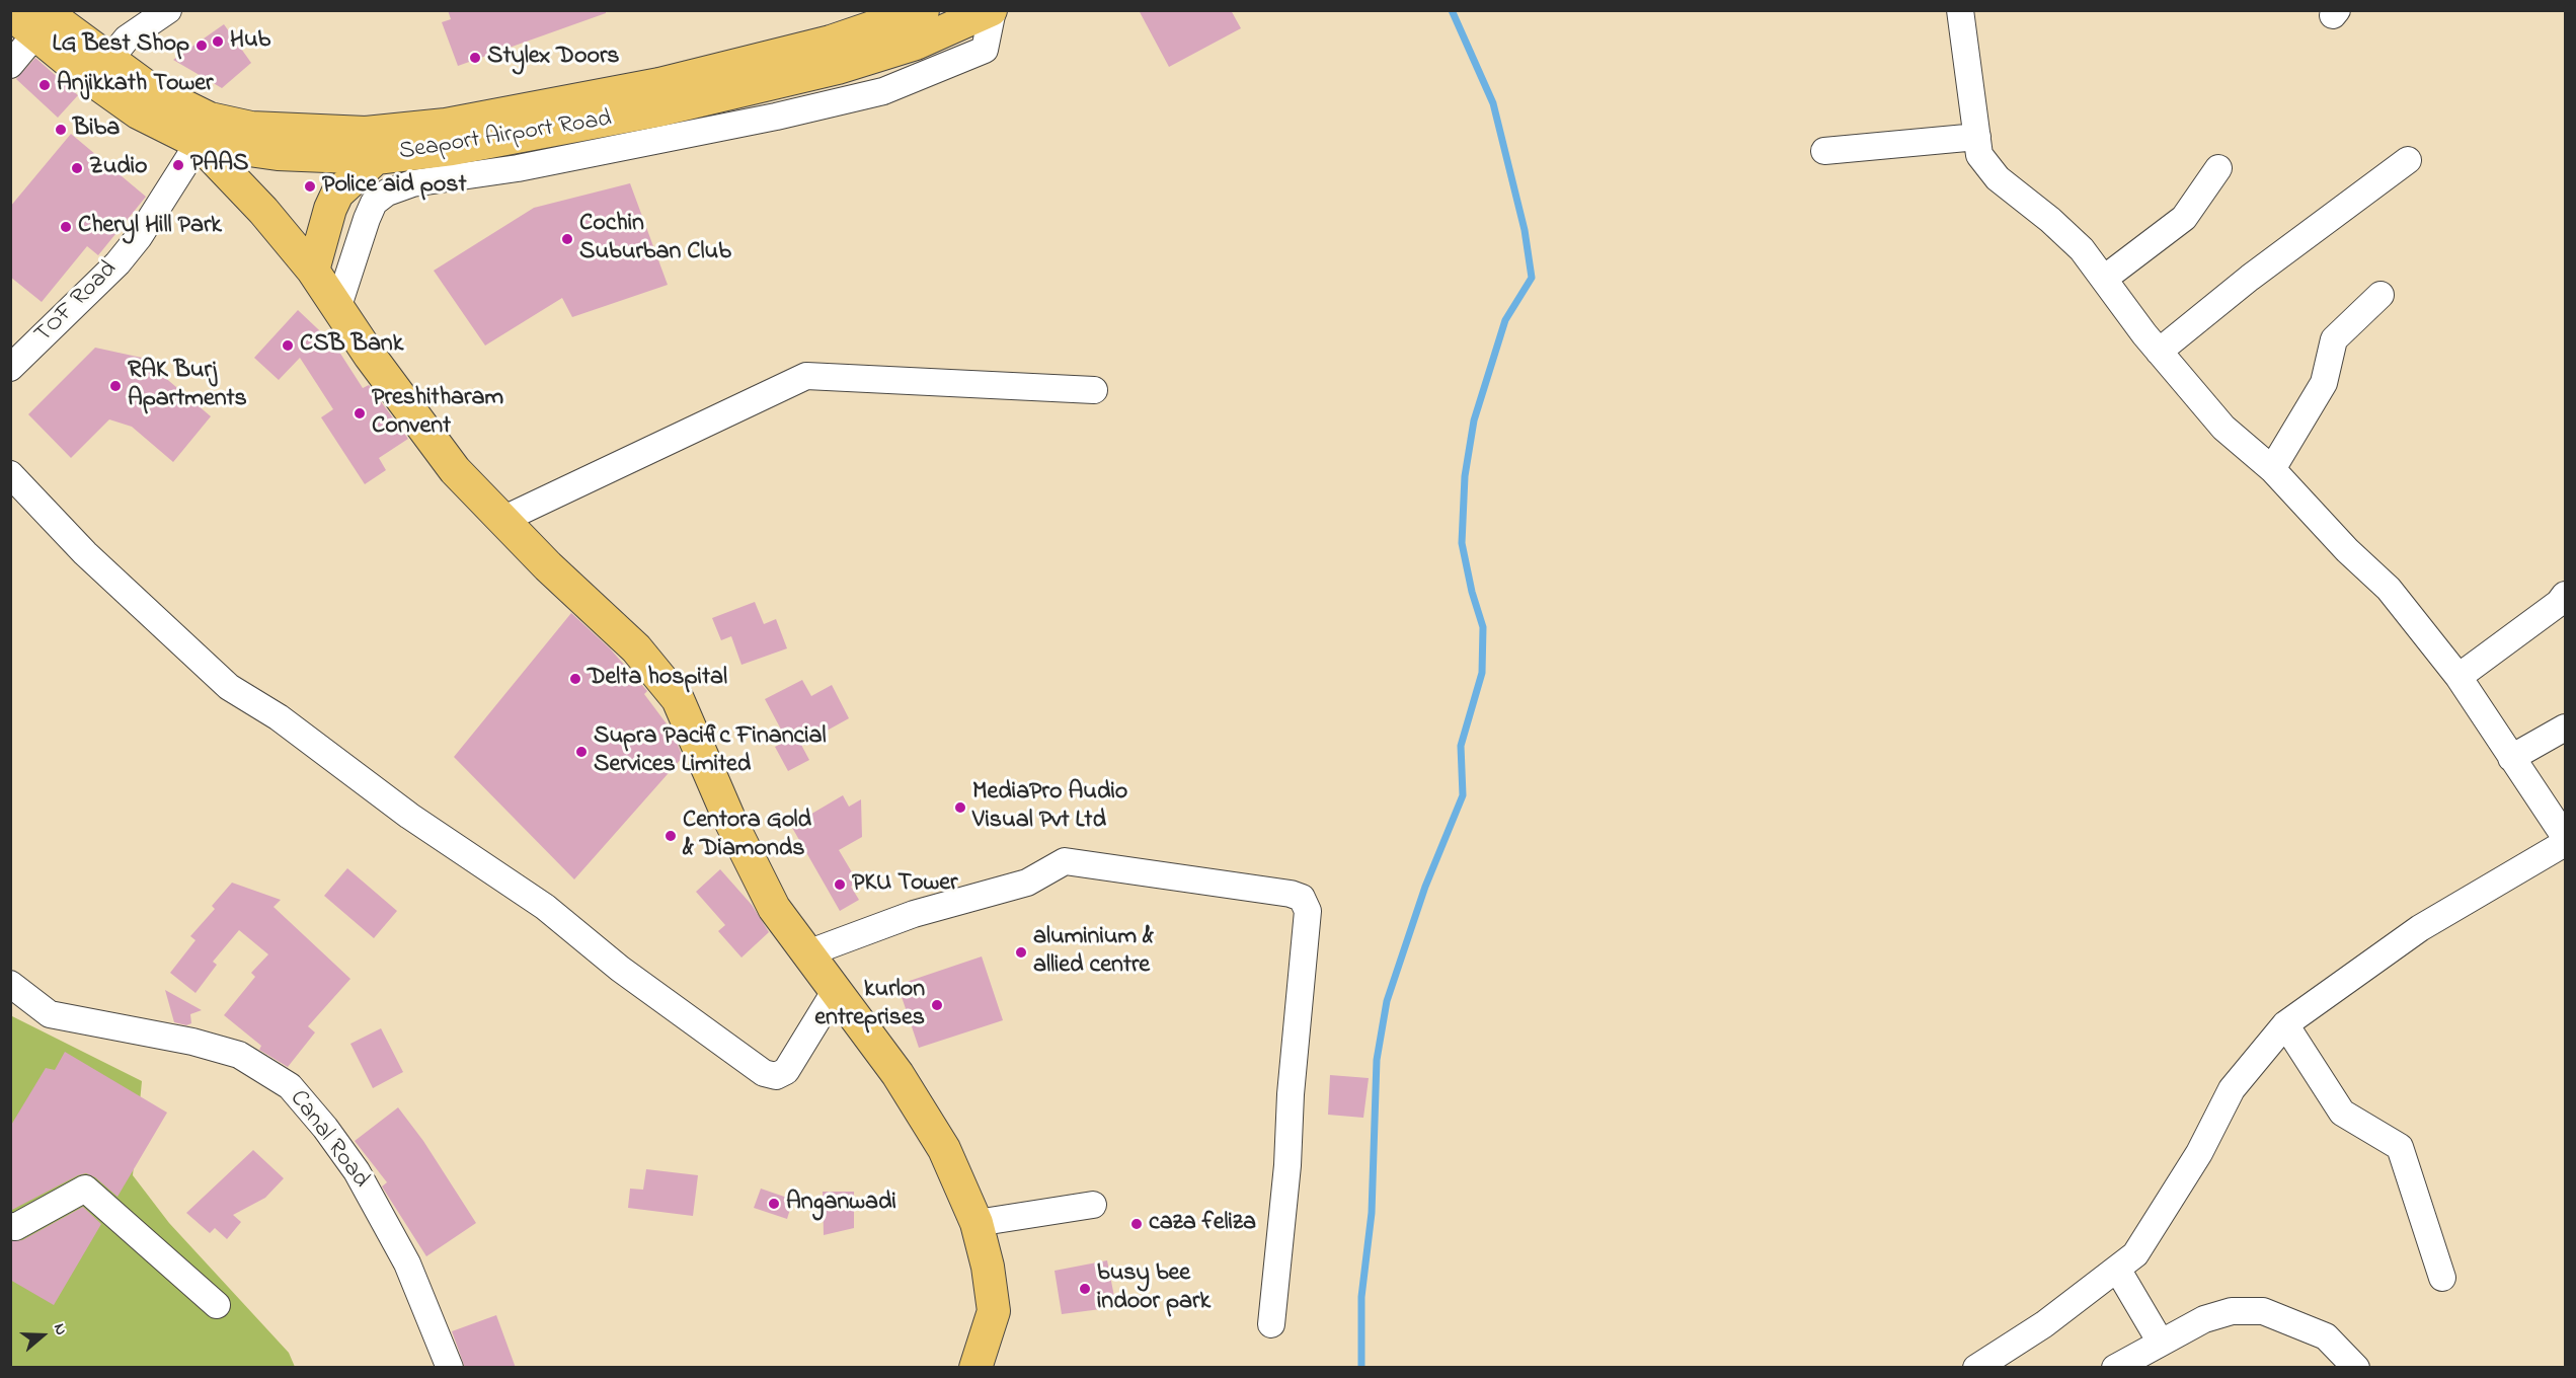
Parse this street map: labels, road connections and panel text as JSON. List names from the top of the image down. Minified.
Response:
{"streets":{"main road":["Seaport Airport Road"],"street":["TOF Road","Canal Road"]},"crossings":[["Seaport Airport Road","TOF Road"]],"places":["Hub","LG Best Shop","Stylex Doors","Anjikkath Tower","Biba","PAAS","Zudio","Police aid post","Cheryl Hill Park","Cochin Suburban Club","CSB Bank","RAK Burj Apartments","Preshitharam Convent","Delta hospital","Supra Pacific Financial Services Limited","MediaPro Audio Visual Pvt Ltd","Centora Gold & Diamonds","PKU Tower","aluminium & allied centre","kurlon entreprises","Anganwadi","caza feliza","busy bee indoor park"],"north":"right"}
